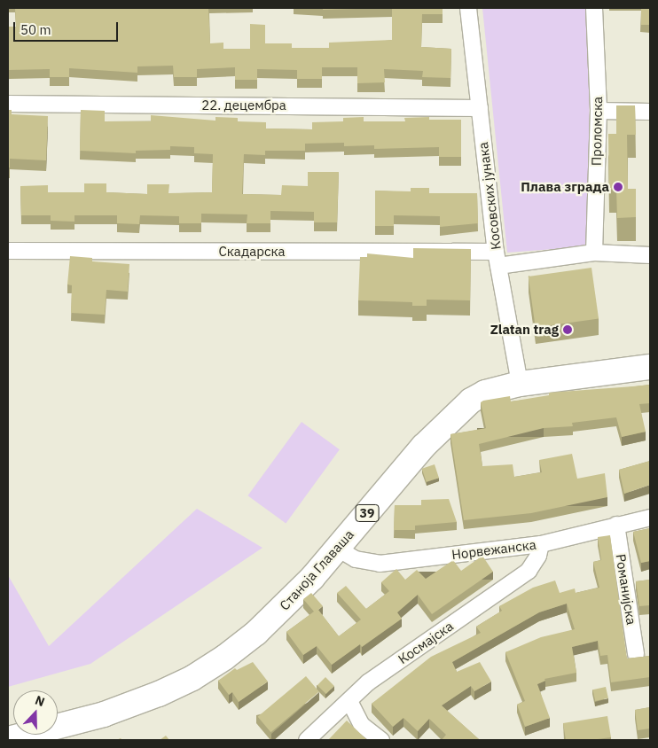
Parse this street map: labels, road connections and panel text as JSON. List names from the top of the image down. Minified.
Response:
{"streets":{"main road":["39","Станоја Главаша"],"street":["22. децембра","Проломска","Косовских јунака","Скадарска","Норвежанска","Романијска","Космајска"]},"crossings":[["22. децембра","Косовских јунака"],["Проломска","Скадарска"],["Косовских јунака","Скадарска"],["Косовских јунака","Станоја Главаша"],["Норвежанска","Станоја Главаша"],["Норвежанска","Романијска"],["Норвежанска","Космајска"]],"places":["Плава зграда","Zlatan trag"],"scale_bar":"50 m","north":"top"}
